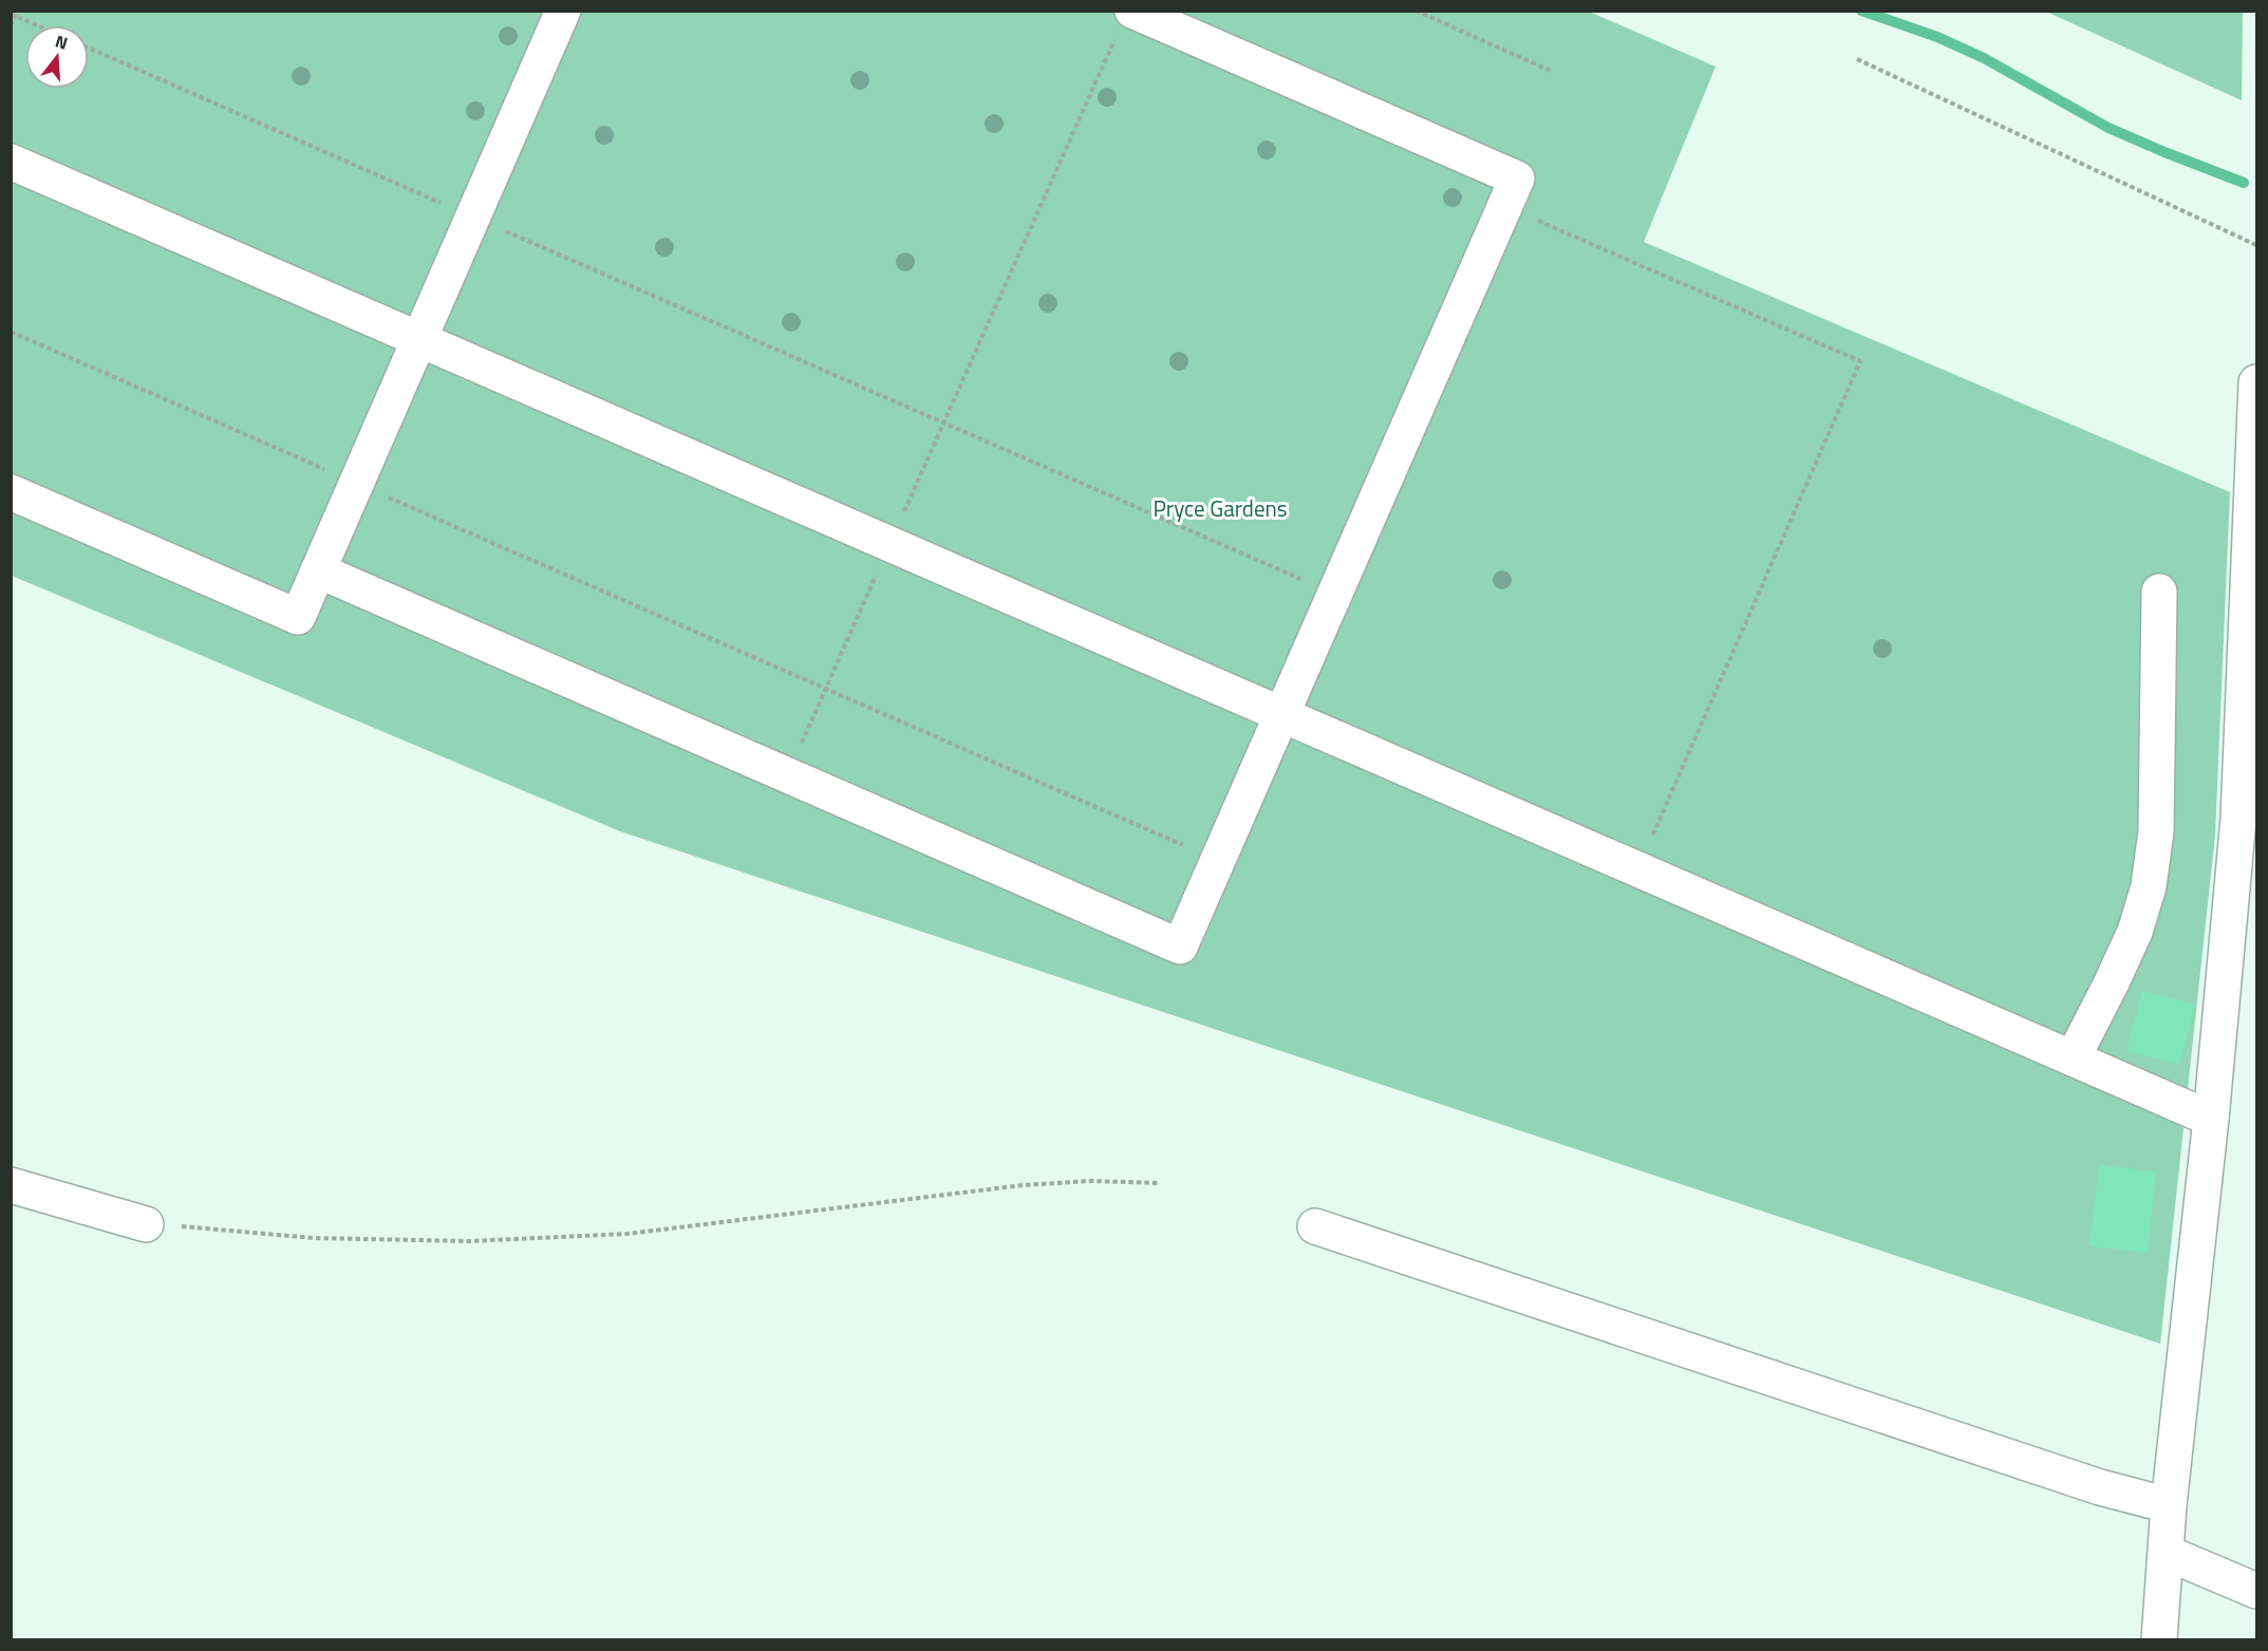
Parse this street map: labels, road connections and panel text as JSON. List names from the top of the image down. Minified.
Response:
{"parks":["Pryce Gardens"],"north":"top"}
